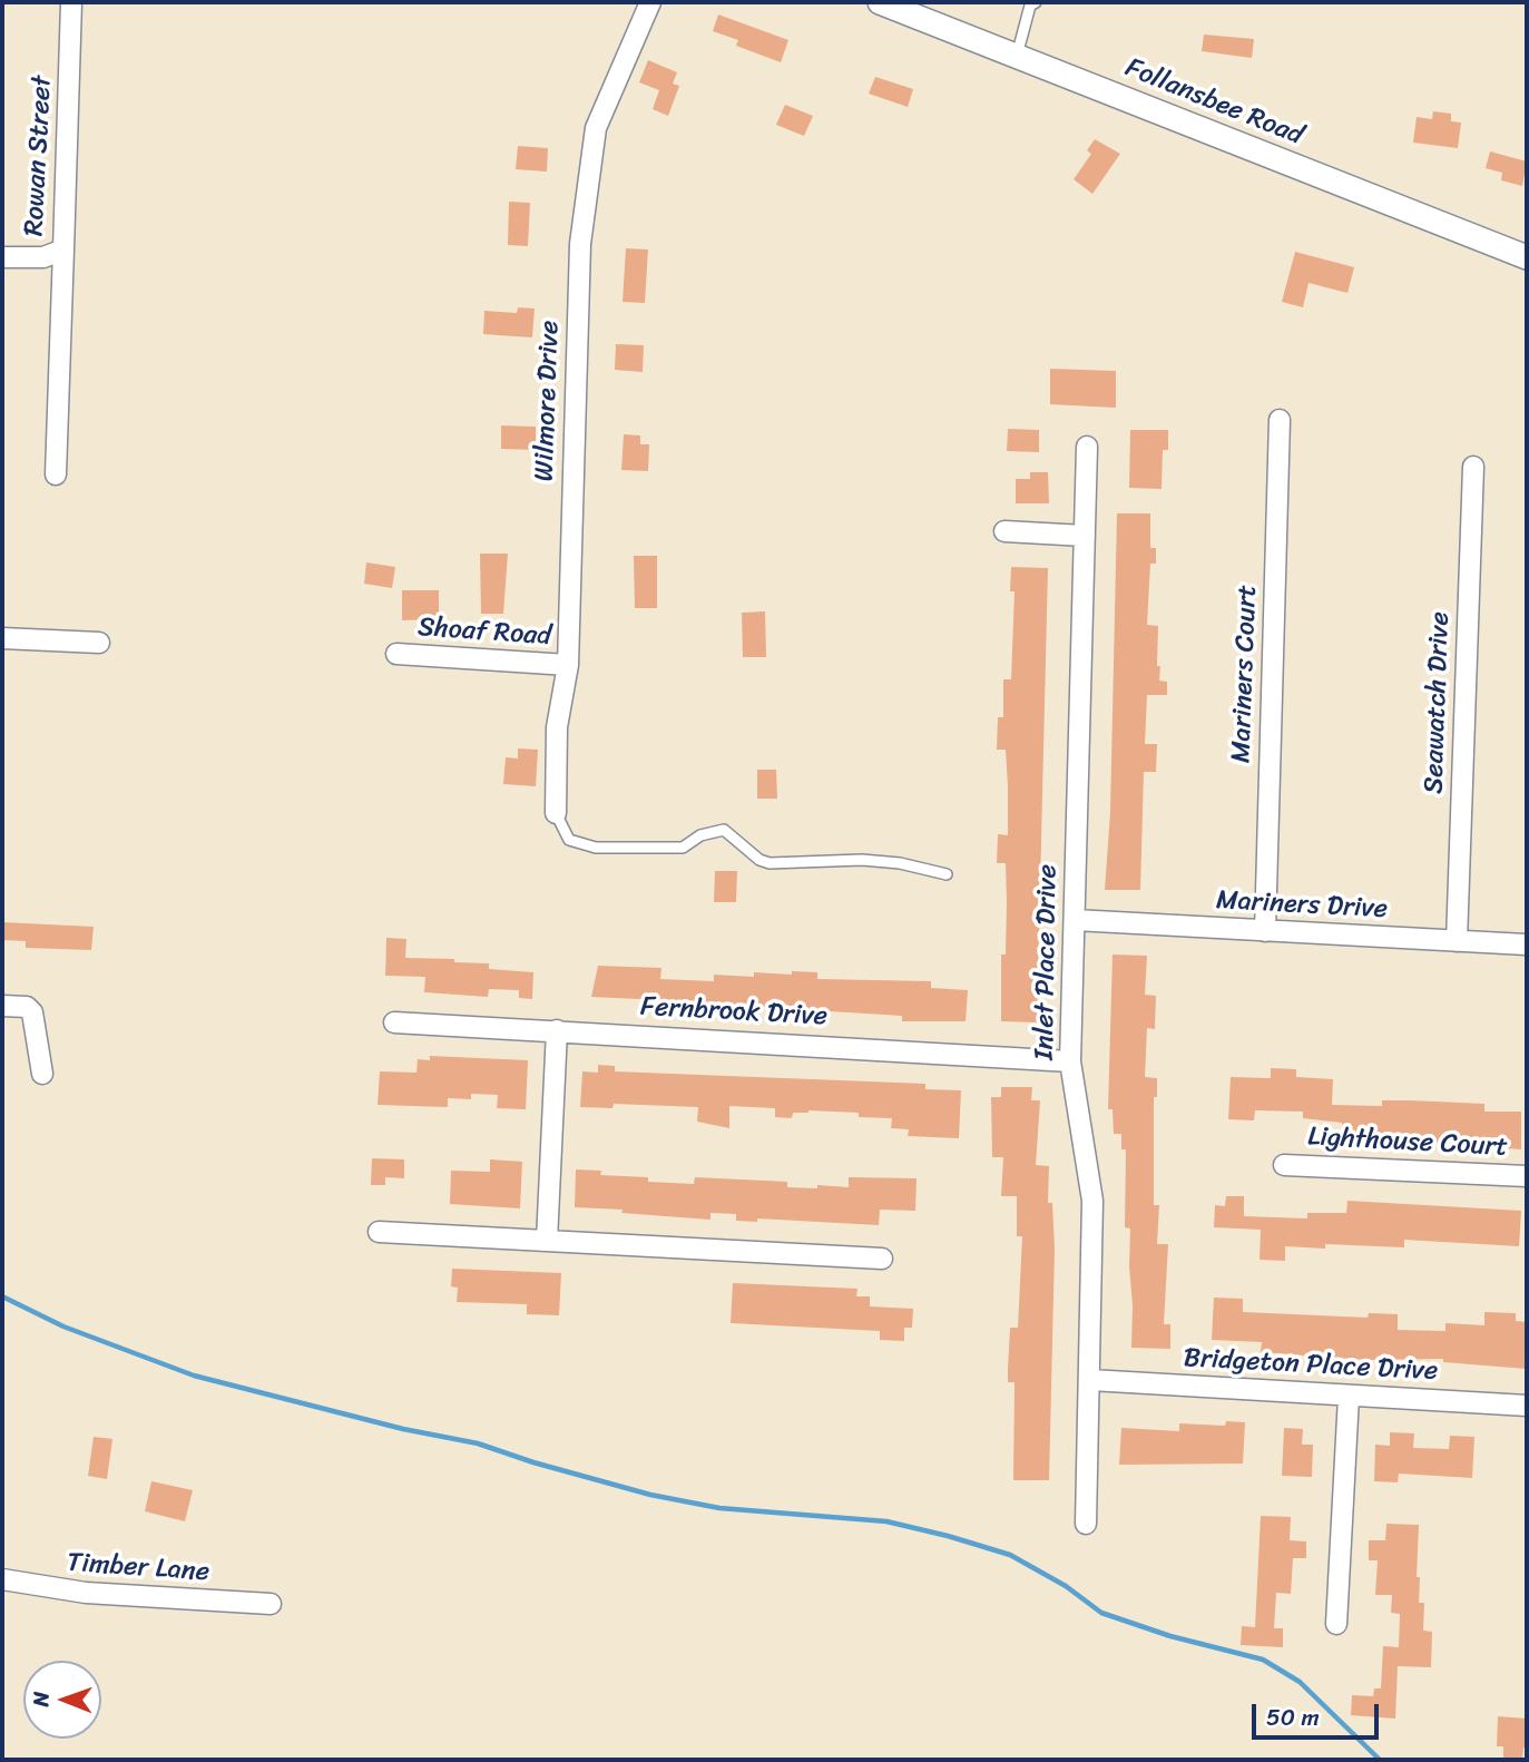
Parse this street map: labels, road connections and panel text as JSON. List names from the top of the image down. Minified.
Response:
{"streets":{"street":["Follansbee Road","Rowan Street","Wilmore Drive","Shoaf Road","Mariners Court","Seawatch Drive","Mariners Drive","Inlet Place Drive","Fernbrook Drive","Lighthouse Court","Bridgeton Place Drive","Timber Lane"]},"crossings":[["Wilmore Drive","Shoaf Road"],["Mariners Court","Mariners Drive"],["Seawatch Drive","Mariners Drive"],["Mariners Drive","Inlet Place Drive"],["Inlet Place Drive","Fernbrook Drive"],["Inlet Place Drive","Bridgeton Place Drive"]],"scale_bar":"50 m","north":"left"}
